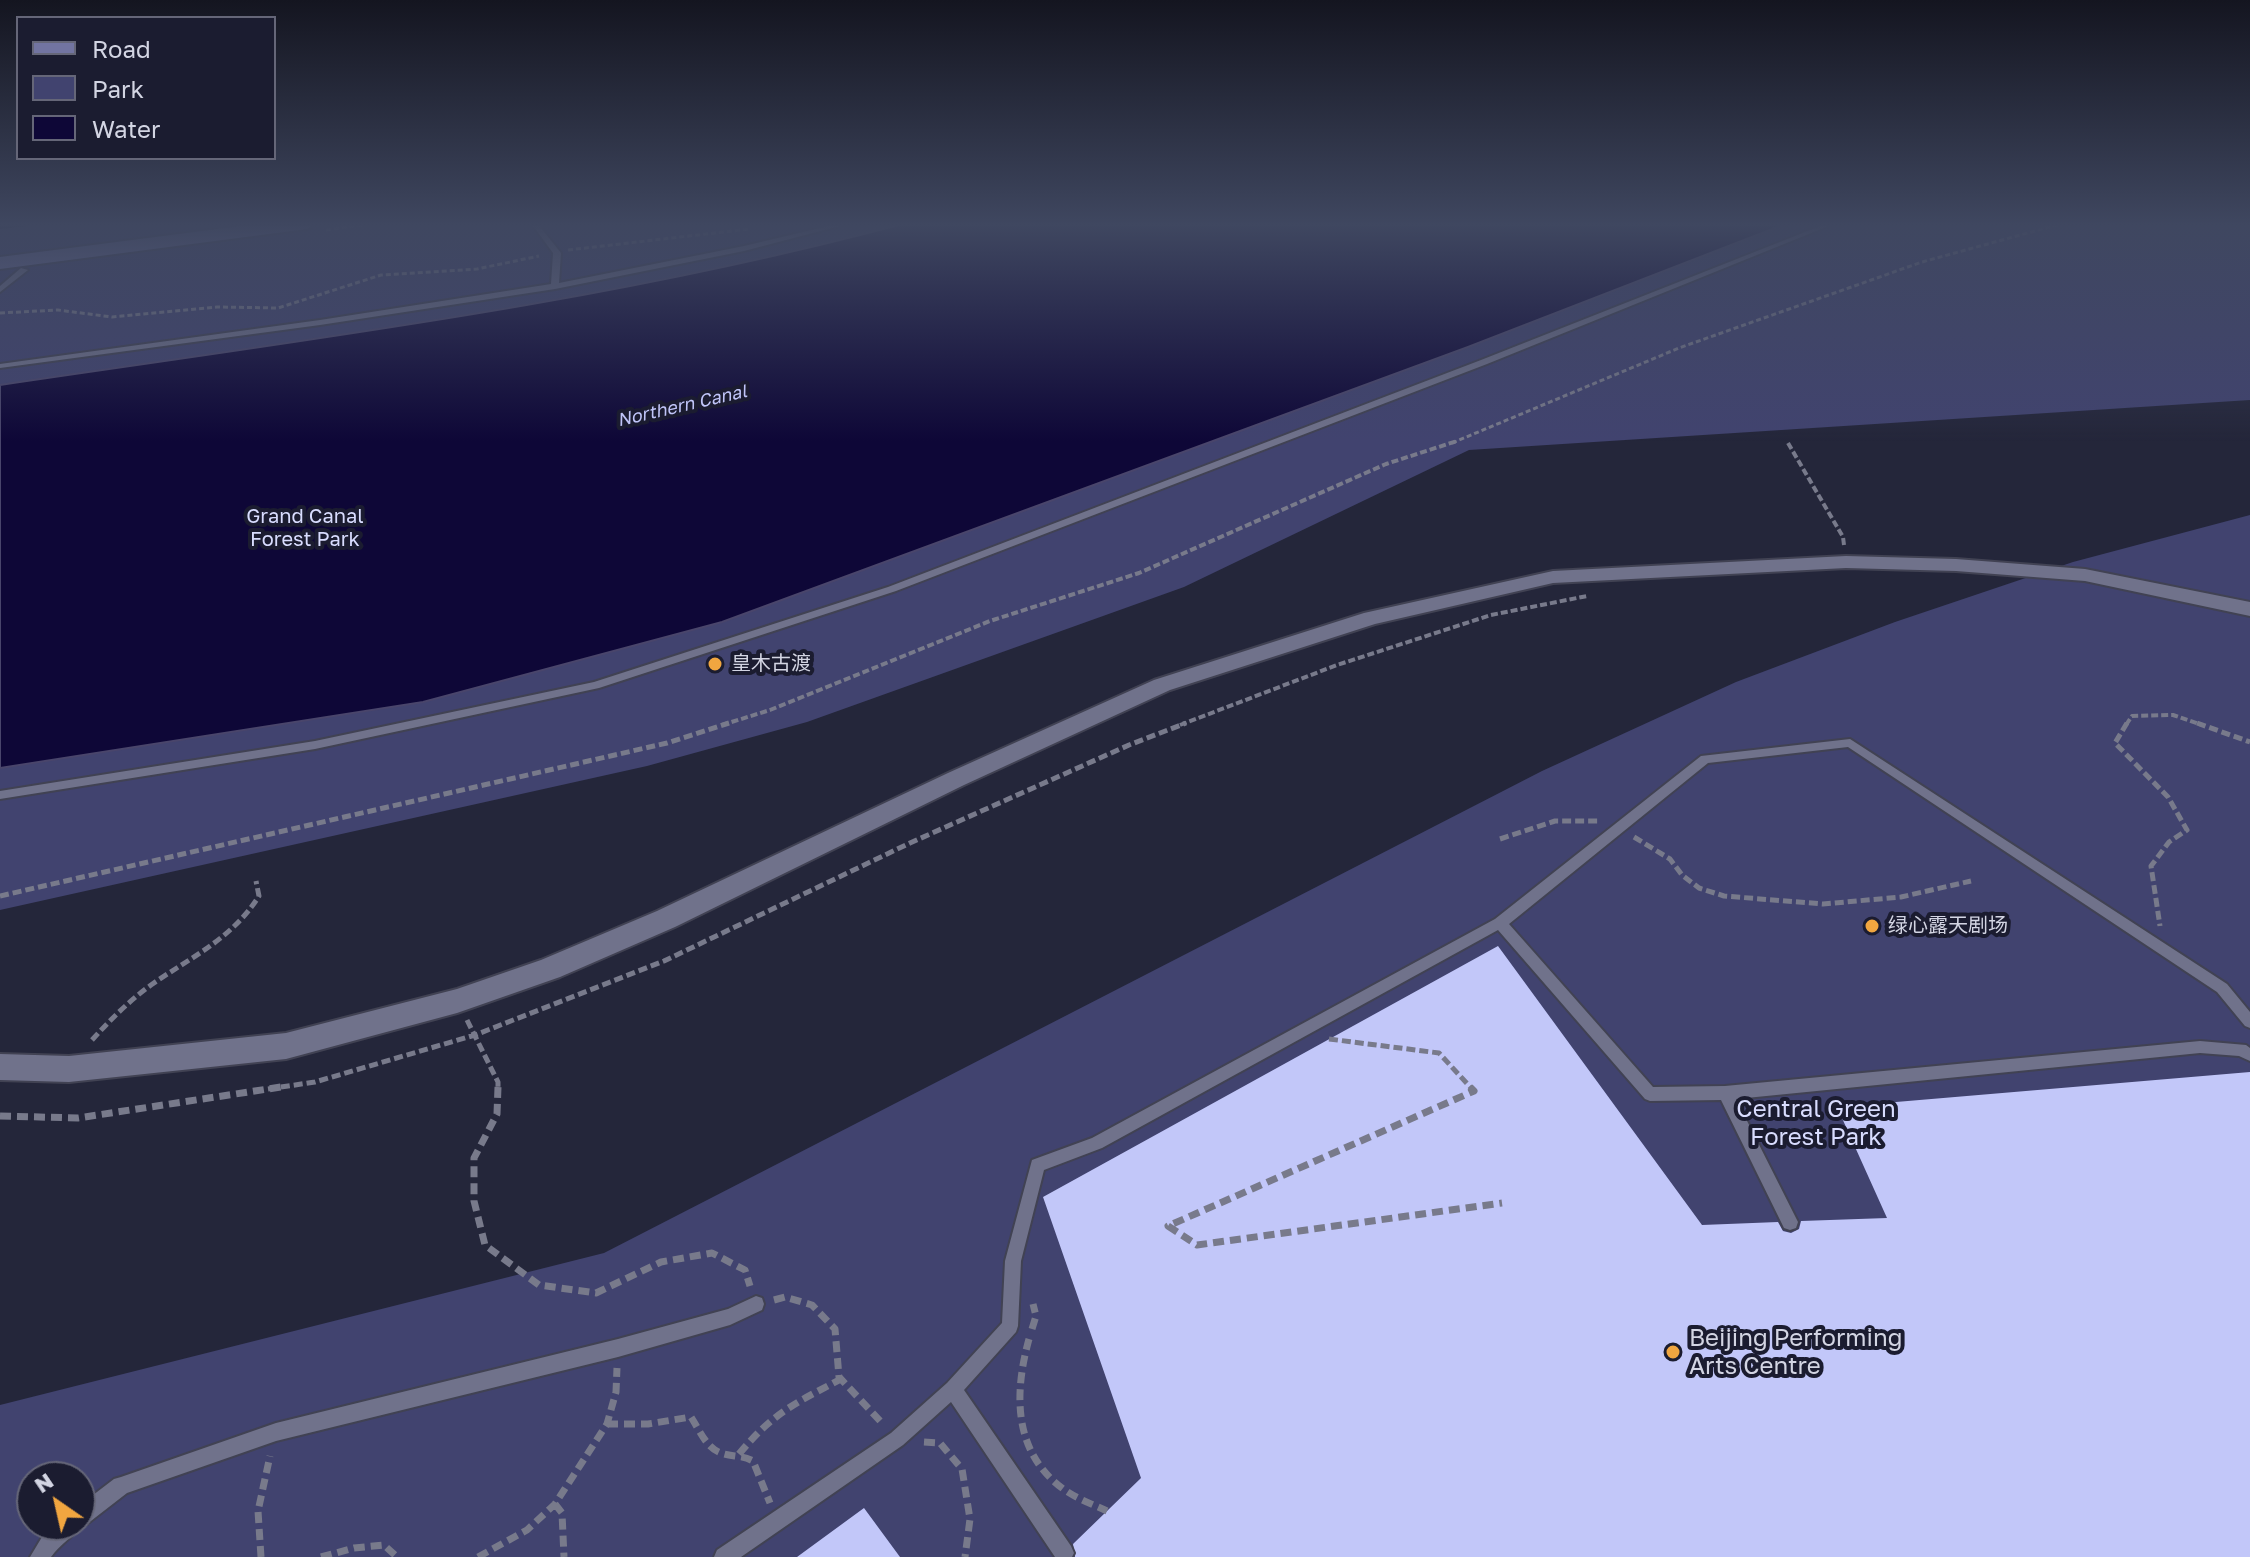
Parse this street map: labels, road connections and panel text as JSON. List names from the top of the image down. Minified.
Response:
{"water":["Northern Canal"],"parks":["Grand Canal Forest Park","Central Green Forest Park"],"places":["皇木古渡","绿心露天剧场","Beijing Performing Arts Centre"],"legend":["Road","Park","Water"],"north":"top left"}
